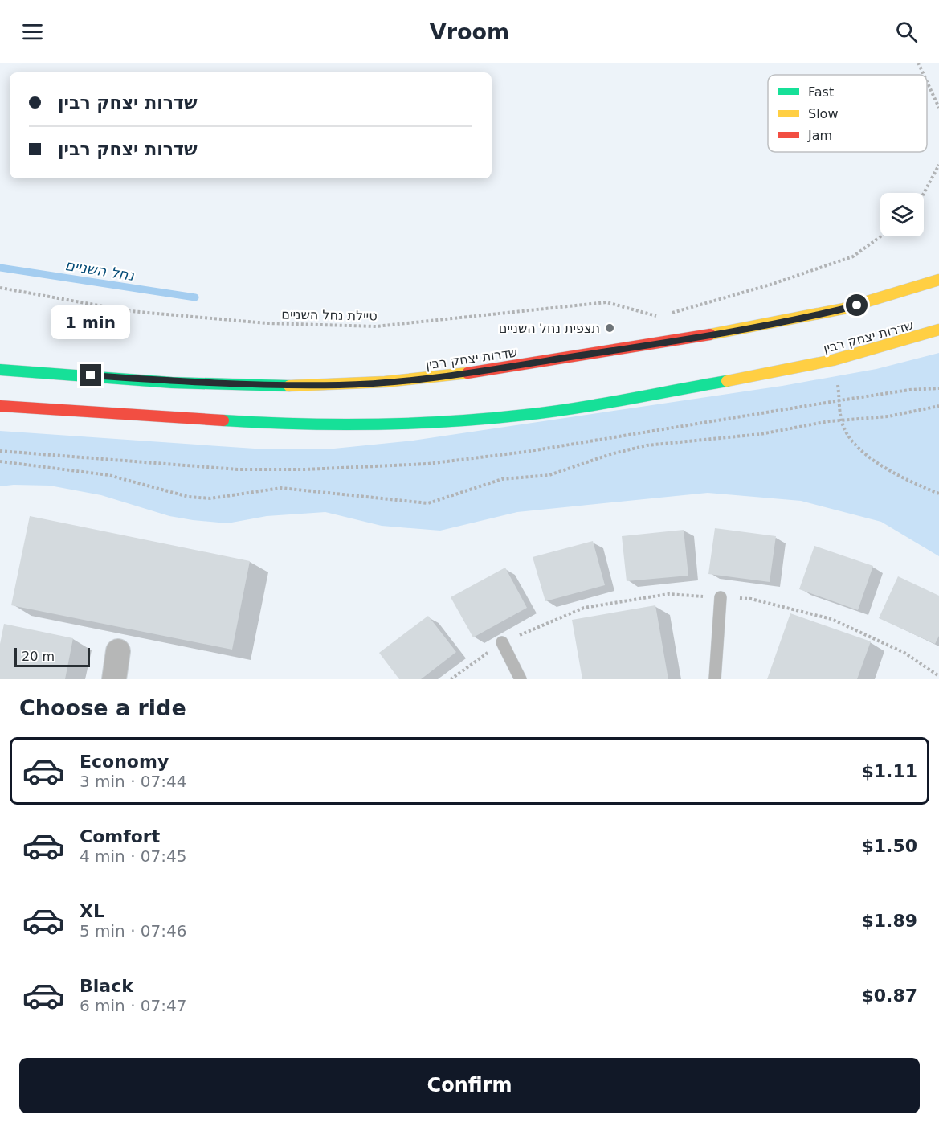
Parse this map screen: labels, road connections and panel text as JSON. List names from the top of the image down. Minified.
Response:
{"streets":{"main road":["שדרות יצחק רבין"],"path":["טיילת נחל השניים"]},"water":["נחל השניים"],"places":["תצפית נחל השניים"],"legend":["Fast","Slow","Jam"],"scale_bar":"20 m","page":{"header":"Vroom","banner":["שדרות יצחק רבין","שדרות יצחק רבין"],"bubble":"1 min","scale":"20 m","heading":"Choose a ride","list":[{"name":"Economy","note":"3 min · 07:44","value":"$1.11"},{"name":"Comfort","note":"4 min · 07:45","value":"$1.50"},{"name":"XL","note":"5 min · 07:46","value":"$1.89"},{"name":"Black","note":"6 min · 07:47","value":"$0.87"}],"buttons":"Confirm"}}
